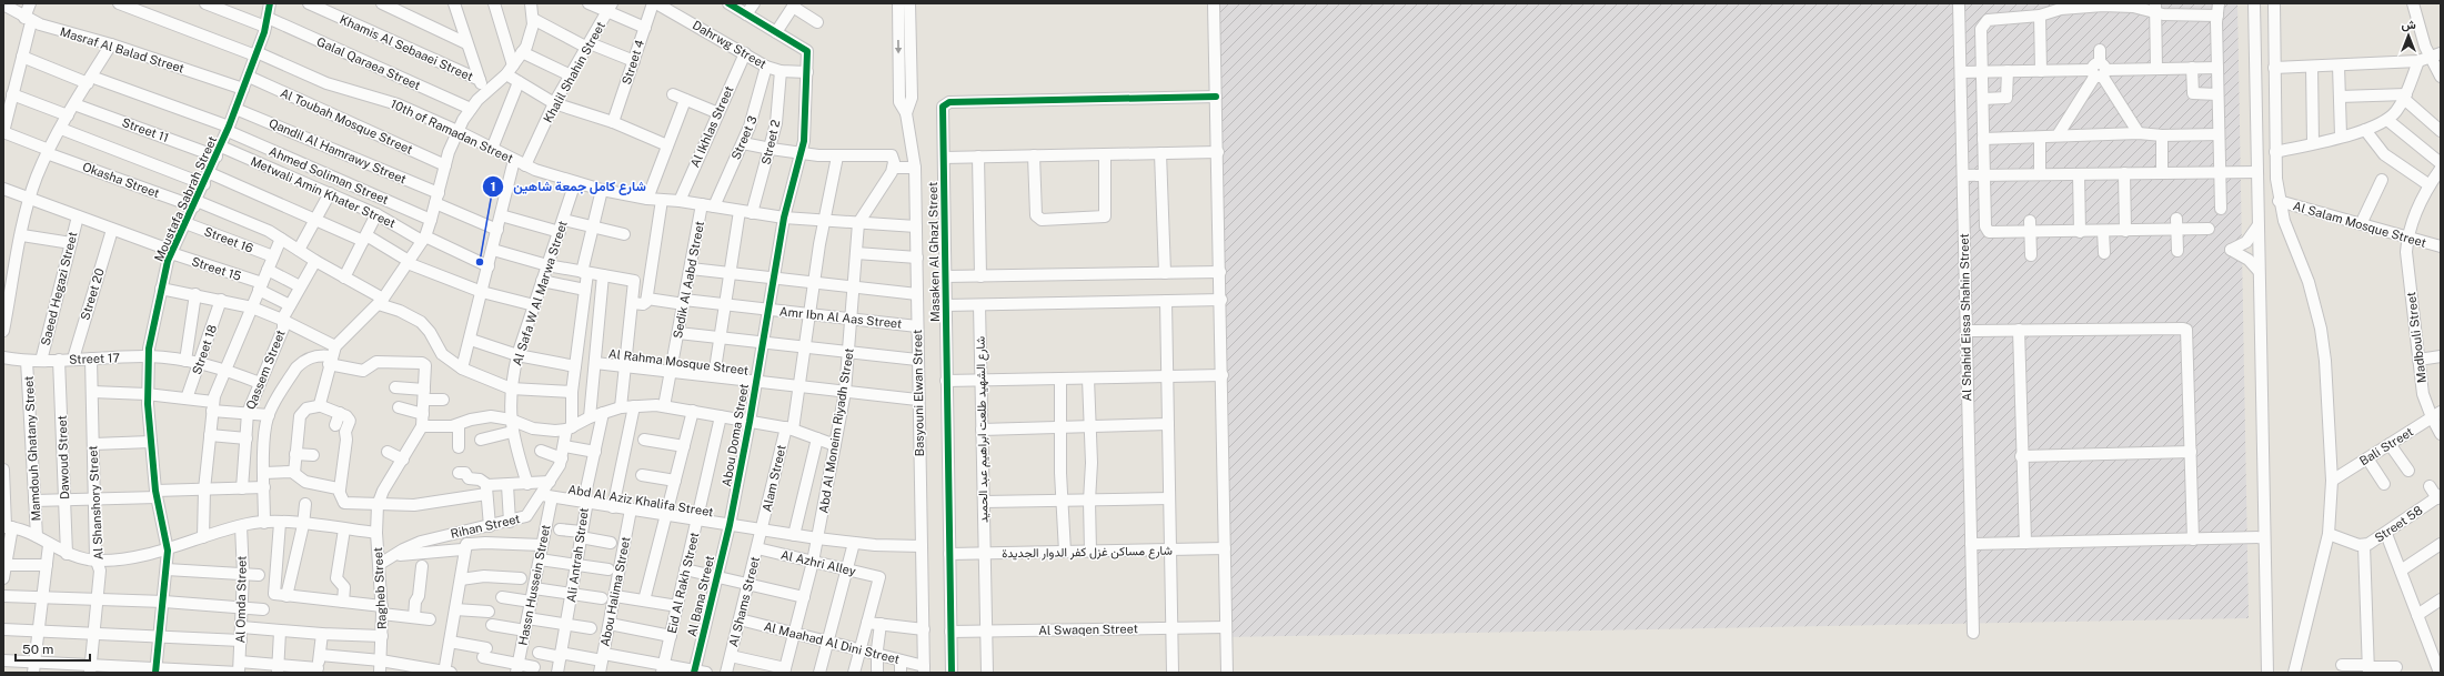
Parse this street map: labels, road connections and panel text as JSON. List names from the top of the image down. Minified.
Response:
{"streets":{"street":["Dahrwg Street","Khamis Al Sebaaei Street","Masraf Al Balad Street","Street 4","Galal Qaraea Street","Khalil Shahin Street","Al Toubah Mosque Street","Al Ikhlas Street","Street 11","10th of Ramadan Street","Street 3","Street 2","Qandil Al Hamrawy Street","Ahmed Soliman Street","Okasha Street","Metwali Amin Khater Street","Moustafa Sabrah Street","Al Salam Mosque Street","Street 16","Masaken Al Ghazl Street","Street 15","Sedik Al Aabd Street","Saeed Hegazi Street","Al Safa W Al Marwa Street","Street 20","Amr Ibn Al Aas Street","Al Shahid Eissa Shahin Street","Madbouli Street","Street 18","Street 17","Al Rahma Mosque Street","Qassem Street","Basyouni Elwan Street","شارع الشهيد طلعت ابراهيم عبد الحميد","Abd Al Moneim Riyadh Street","Abou Doma Street","Bali Street","Mamdouh Ghatany Street","Dawoud Street","Alam Street","Abd Al Aziz Khalifa Street","Al Shanshory Street","Street 58","Rihan Street","شارع مساكن غزل كفر الدوار الجديدة","Ali Antrah Street","Al Azhri Alley","Eid Al Rakh Street","Hassn Hussein Street","Ragheb Street","Abou Halima Street","Al Bana Street","Al Omda Street","Al Shams Street","Al Swaqen Street","Al Maahad Al Dini Street"]},"crossings":[["Dahrwg Street","Al Ikhlas Street"],["Dahrwg Street","Street 3"],["Dahrwg Street","Street 2"],["Dahrwg Street","Abou Doma Street"],["Masraf Al Balad Street","Moustafa Sabrah Street"],["Galal Qaraea Street","Moustafa Sabrah Street"],["Khalil Shahin Street","10th of Ramadan Street"],["Al Toubah Mosque Street","Moustafa Sabrah Street"],["Al Ikhlas Street","10th of Ramadan Street"],["Street 11","Metwali Amin Khater Street"],["Street 11","Moustafa Sabrah Street"],["10th of Ramadan Street","Street 3"],["10th of Ramadan Street","Street 2"],["10th of Ramadan Street","Moustafa Sabrah Street"],["10th of Ramadan Street","Sedik Al Aabd Street"],["10th of Ramadan Street","Al Safa W Al Marwa Street"],["10th of Ramadan Street","Basyouni Elwan Street"],["10th of Ramadan Street","Abd Al Moneim Riyadh Street"],["10th of Ramadan Street","Abou Doma Street"],["10th of Ramadan Street","Alam Street"],["10th of Ramadan Street","Rihan Street"],["Qandil Al Hamrawy Street","Moustafa Sabrah Street"],["Ahmed Soliman Street","Moustafa Sabrah Street"],["Okasha Street","Moustafa Sabrah Street"],["Okasha Street","Qassem Street"],["Metwali Amin Khater Street","Moustafa Sabrah Street"],["Moustafa Sabrah Street","Street 16"],["Moustafa Sabrah Street","Street 15"],["Moustafa Sabrah Street","Street 17"],["Al Salam Mosque Street","Madbouli Street"],["Masaken Al Ghazl Street","شارع مساكن غزل كفر الدوار الجديدة"],["Masaken Al Ghazl Street","Al Swaqen Street"],["Street 15","Saeed Hegazi Street"],["Street 15","Street 20"],["Street 15","Qassem Street"],["Sedik Al Aabd Street","Amr Ibn Al Aas Street"],["Sedik Al Aabd Street","Al Rahma Mosque Street"],["Saeed Hegazi Street","Street 17"],["Street 20","Street 17"],["Amr Ibn Al Aas Street","Basyouni Elwan Street"],["Amr Ibn Al Aas Street","Abd Al Moneim Riyadh Street"],["Amr Ibn Al Aas Street","Abou Doma Street"],["Amr Ibn Al Aas Street","Alam Street"],["Madbouli Street","Bali Street"],["Street 18","Street 17"],["Street 17","Qassem Street"],["Street 17","Mamdouh Ghatany Street"],["Street 17","Dawoud Street"],["Street 17","Al Shanshory Street"],["Al Rahma Mosque Street","Basyouni Elwan Street"],["Al Rahma Mosque Street","Abd Al Moneim Riyadh Street"],["Al Rahma Mosque Street","Abou Doma Street"],["Al Rahma Mosque Street","Alam Street"],["Basyouni Elwan Street","Abd Al Aziz Khalifa Street"],["Basyouni Elwan Street","Al Maahad Al Dini Street"],["شارع الشهيد طلعت ابراهيم عبد الحميد","شارع مساكن غزل كفر الدوار الجديدة"],["شارع الشهيد طلعت ابراهيم عبد الحميد","Al Swaqen Street"],["Abd Al Moneim Riyadh Street","Abd Al Aziz Khalifa Street"],["Abd Al Moneim Riyadh Street","Al Azhri Alley"],["Abd Al Moneim Riyadh Street","Al Maahad Al Dini Street"],["Abou Doma Street","Abd Al Aziz Khalifa Street"],["Abou Doma Street","Al Bana Street"],["Alam Street","Abd Al Aziz Khalifa Street"],["Alam Street","Al Shams Street"],["Abd Al Aziz Khalifa Street","Rihan Street"],["Abd Al Aziz Khalifa Street","Ali Antrah Street"],["Abd Al Aziz Khalifa Street","Eid Al Rakh Street"],["Abd Al Aziz Khalifa Street","Hassn Hussein Street"],["Abd Al Aziz Khalifa Street","Abou Halima Street"],["Abd Al Aziz Khalifa Street","Al Bana Street"],["Abd Al Aziz Khalifa Street","Al Shams Street"],["Rihan Street","Hassn Hussein Street"],["Rihan Street","Ragheb Street"],["Al Azhri Alley","Al Shams Street"],["Al Shams Street","Al Maahad Al Dini Street"]],"places":["شارع كامل جمعة شاهين"],"scale_bar":"50 m","north":"top"}
